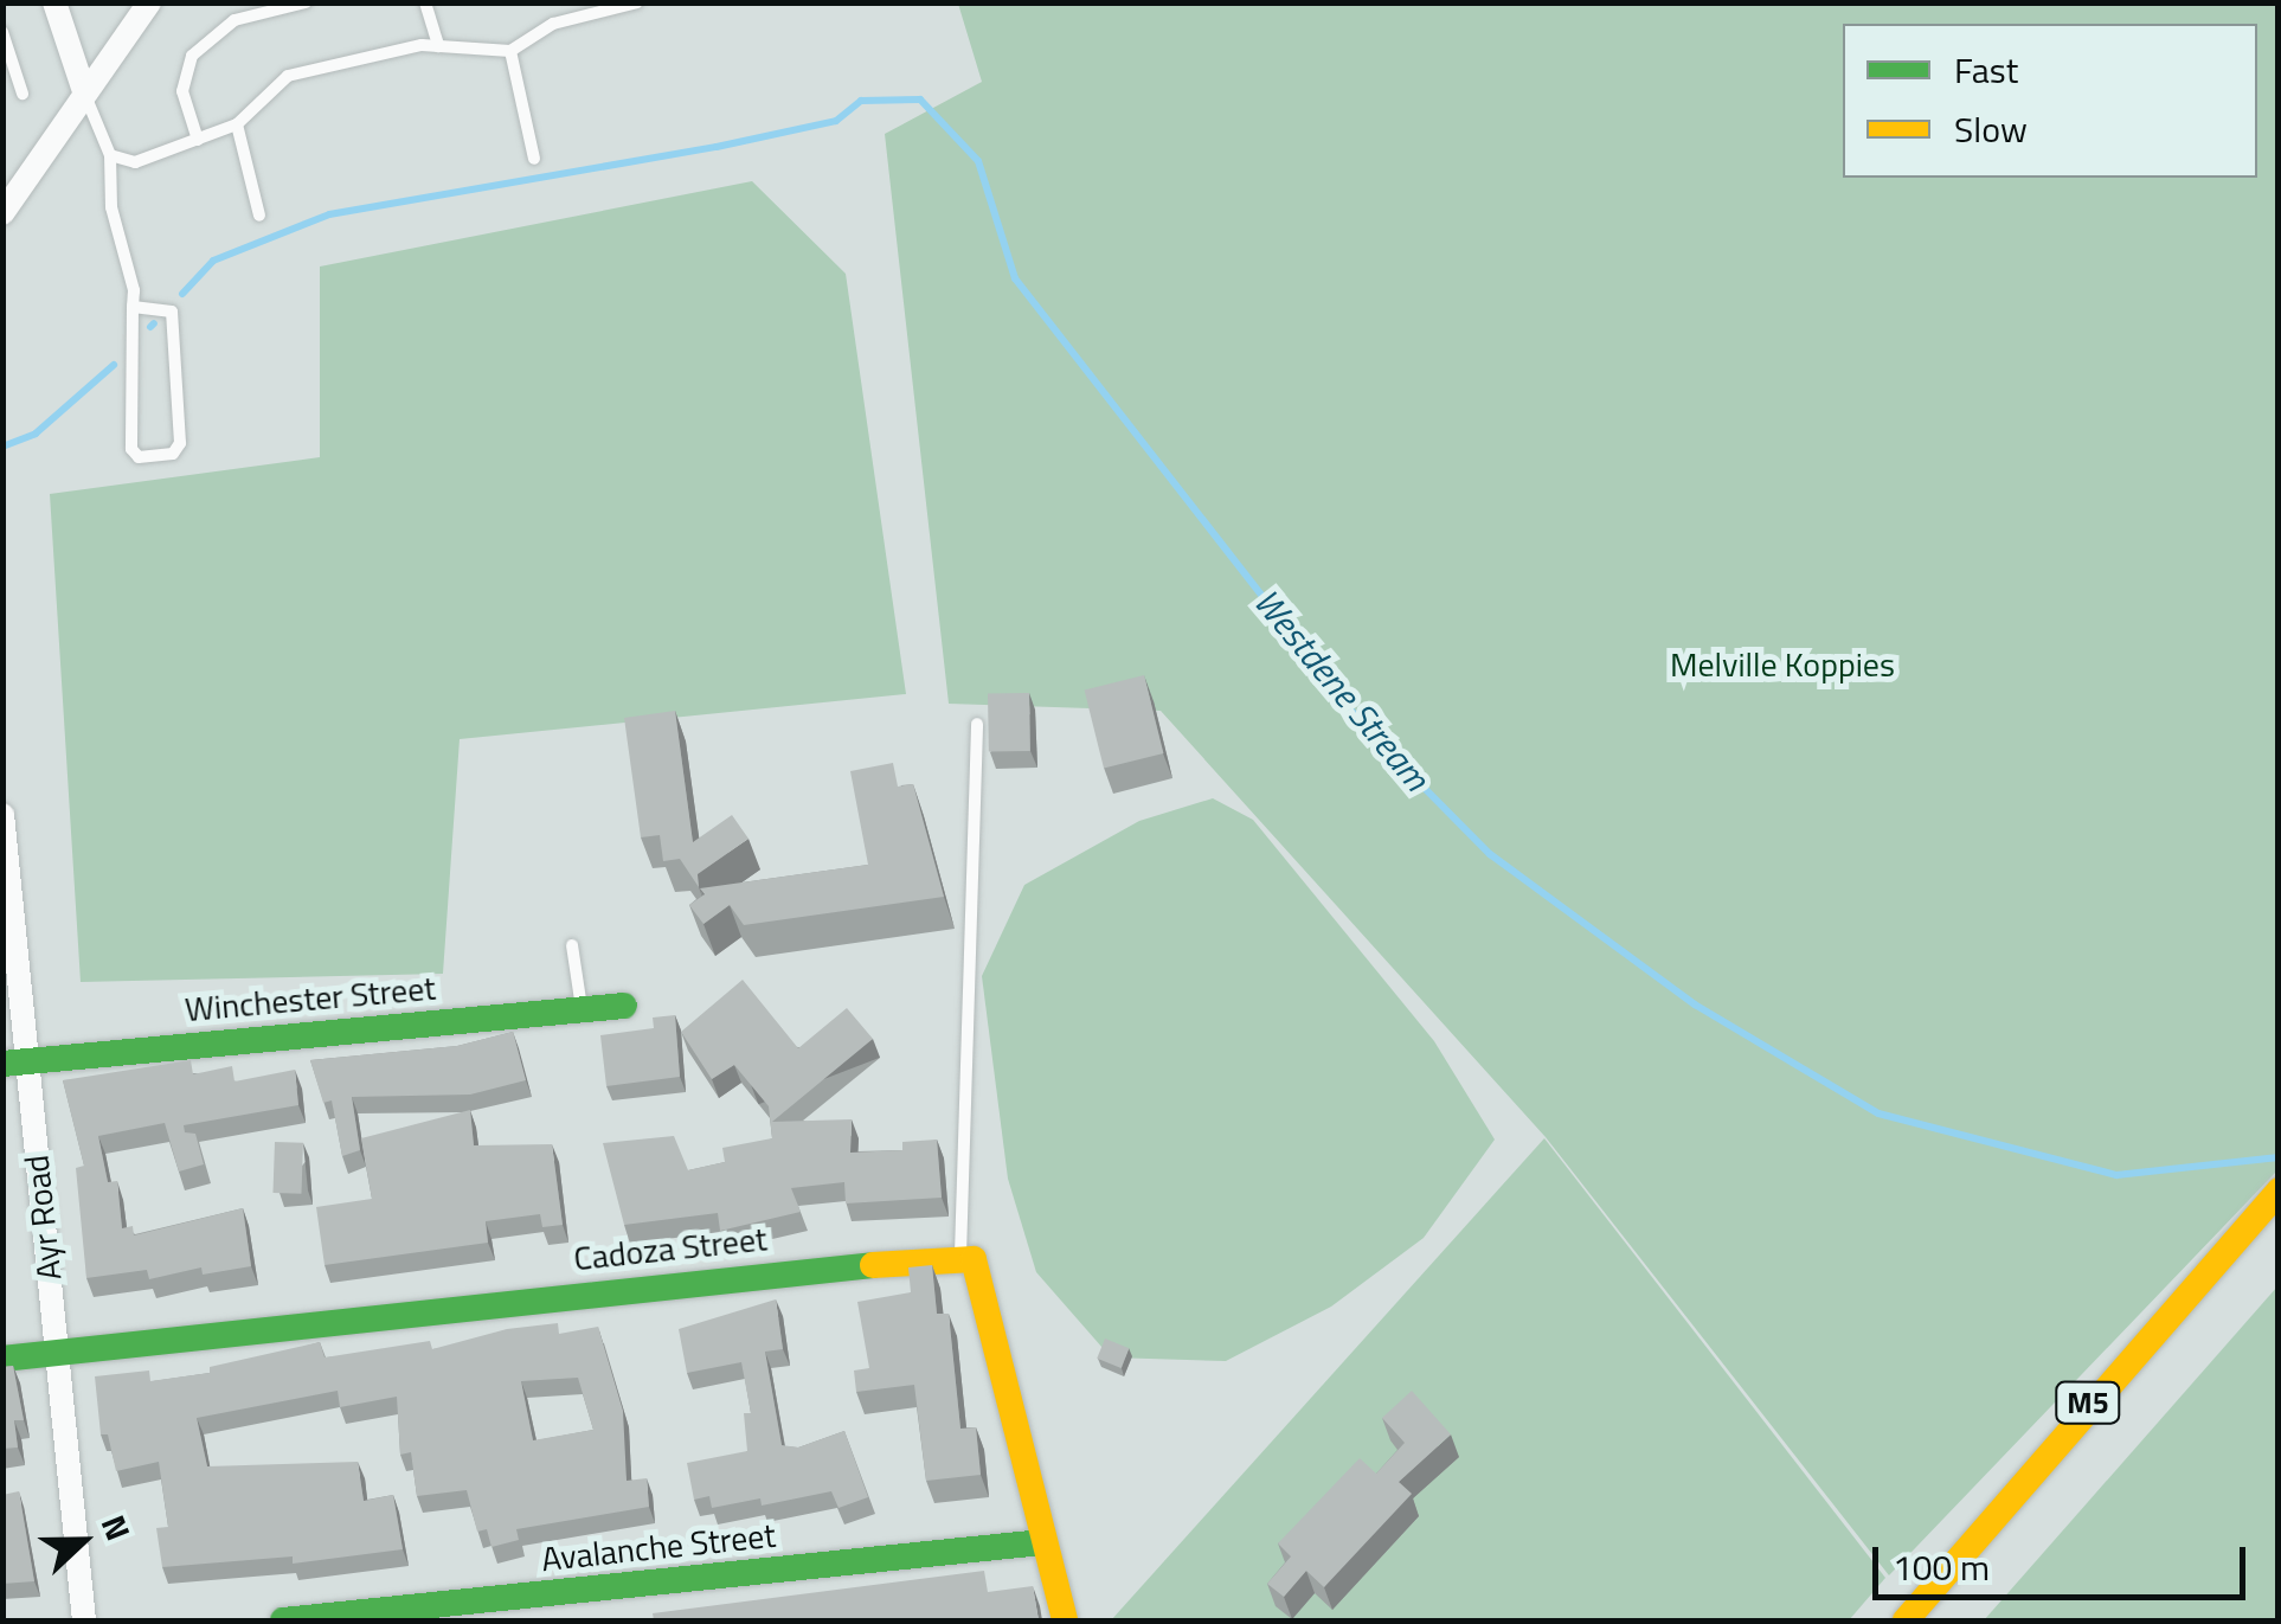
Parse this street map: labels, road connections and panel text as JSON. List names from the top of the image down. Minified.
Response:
{"streets":{"street":["Winchester Street","Ayr Road","Cadoza Street","M5","Avalanche Street"]},"crossings":[["Winchester Street","Ayr Road"],["Ayr Road","Cadoza Street"]],"water":["Westdene Stream"],"parks":["Melville Koppies"],"legend":["Fast","Slow"],"scale_bar":"100 m","north":"right"}
